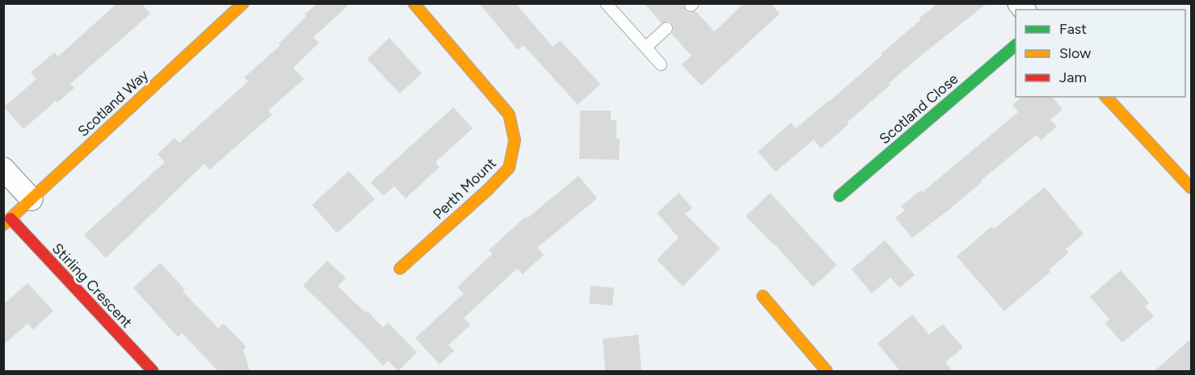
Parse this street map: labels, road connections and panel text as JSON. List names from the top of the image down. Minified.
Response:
{"streets":{"street":["Scotland Way","Scotland Close","Perth Mount","Stirling Crescent"]},"crossings":[["Scotland Way","Stirling Crescent"]],"legend":["Fast","Slow","Jam"]}
